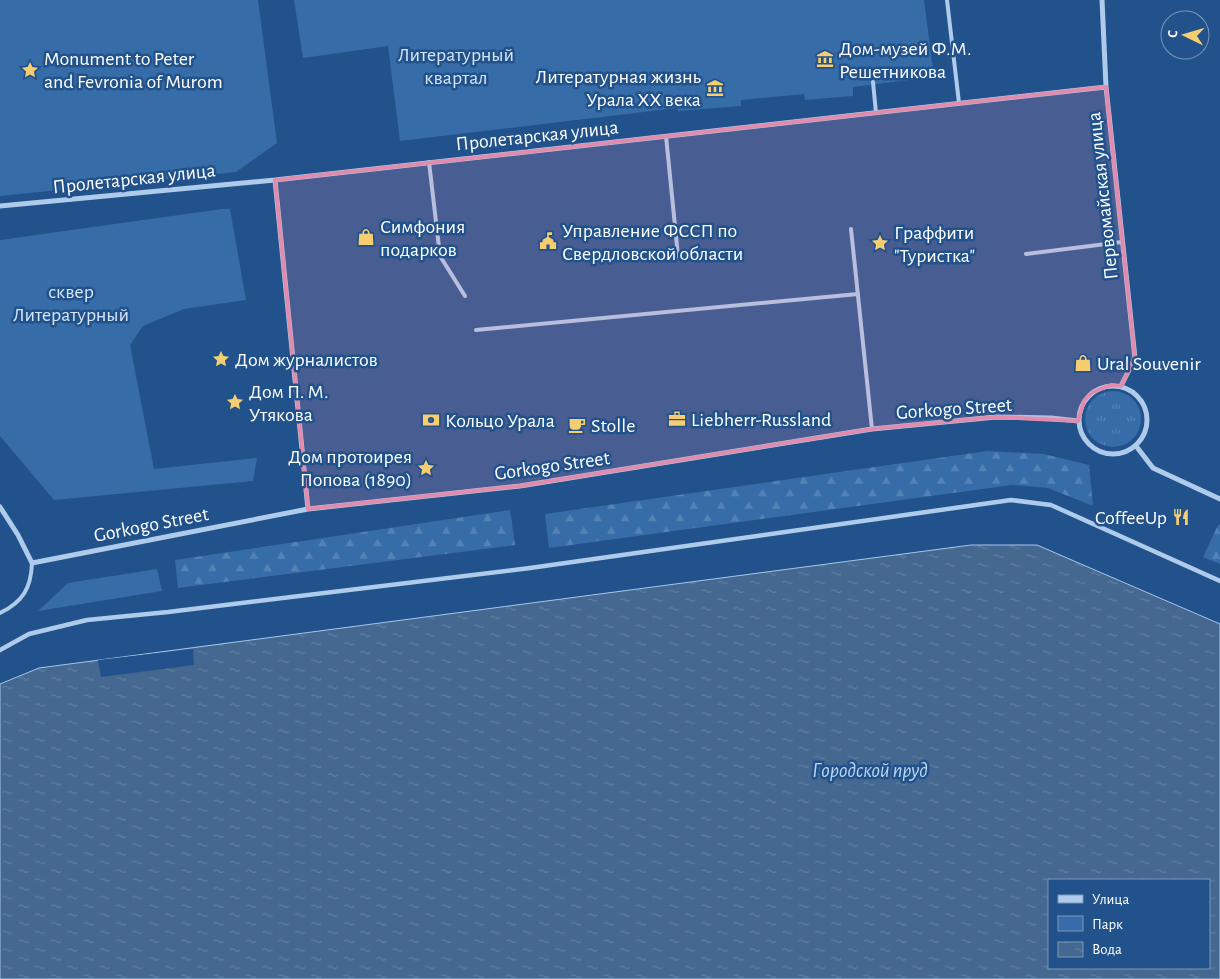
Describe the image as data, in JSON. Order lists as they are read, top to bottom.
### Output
{
  "streets": {
    "street": ["Пролетарская улица", "Первомайская улица", "Gorkogo Street"]
  },
  "crossings": [
    ["Пролетарская улица", "Первомайская улица"],
    ["Первомайская улица", "Gorkogo Street"]
  ],
  "water": ["Городской пруд"],
  "parks": ["Литературный квартал", "сквер Литературный"],
  "places": {
    "museum": ["Дом-музей Ф.М. Решетникова", "Литературная жизнь Урала XX века"],
    "place": [
      "Monument to Peter and Fevronia of Murom",
      "Граффити \"Туристка\"",
      "Дом журналистов",
      "Дом П. М. Утякова",
      "Дом протоирея Попова (1890)"
    ],
    "shop": ["Симфония подарков", "Ural Souvenir"],
    "public building": ["Управление ФССП по Свердловской области"],
    "office": ["Liebherr-Russland"],
    "bank": ["Кольцо Урала"],
    "cafe": ["Stolle"],
    "restaurant": ["CoffeeUp"]
  },
  "legend": ["Улица", "Парк", "Вода"],
  "north": "left"
}
